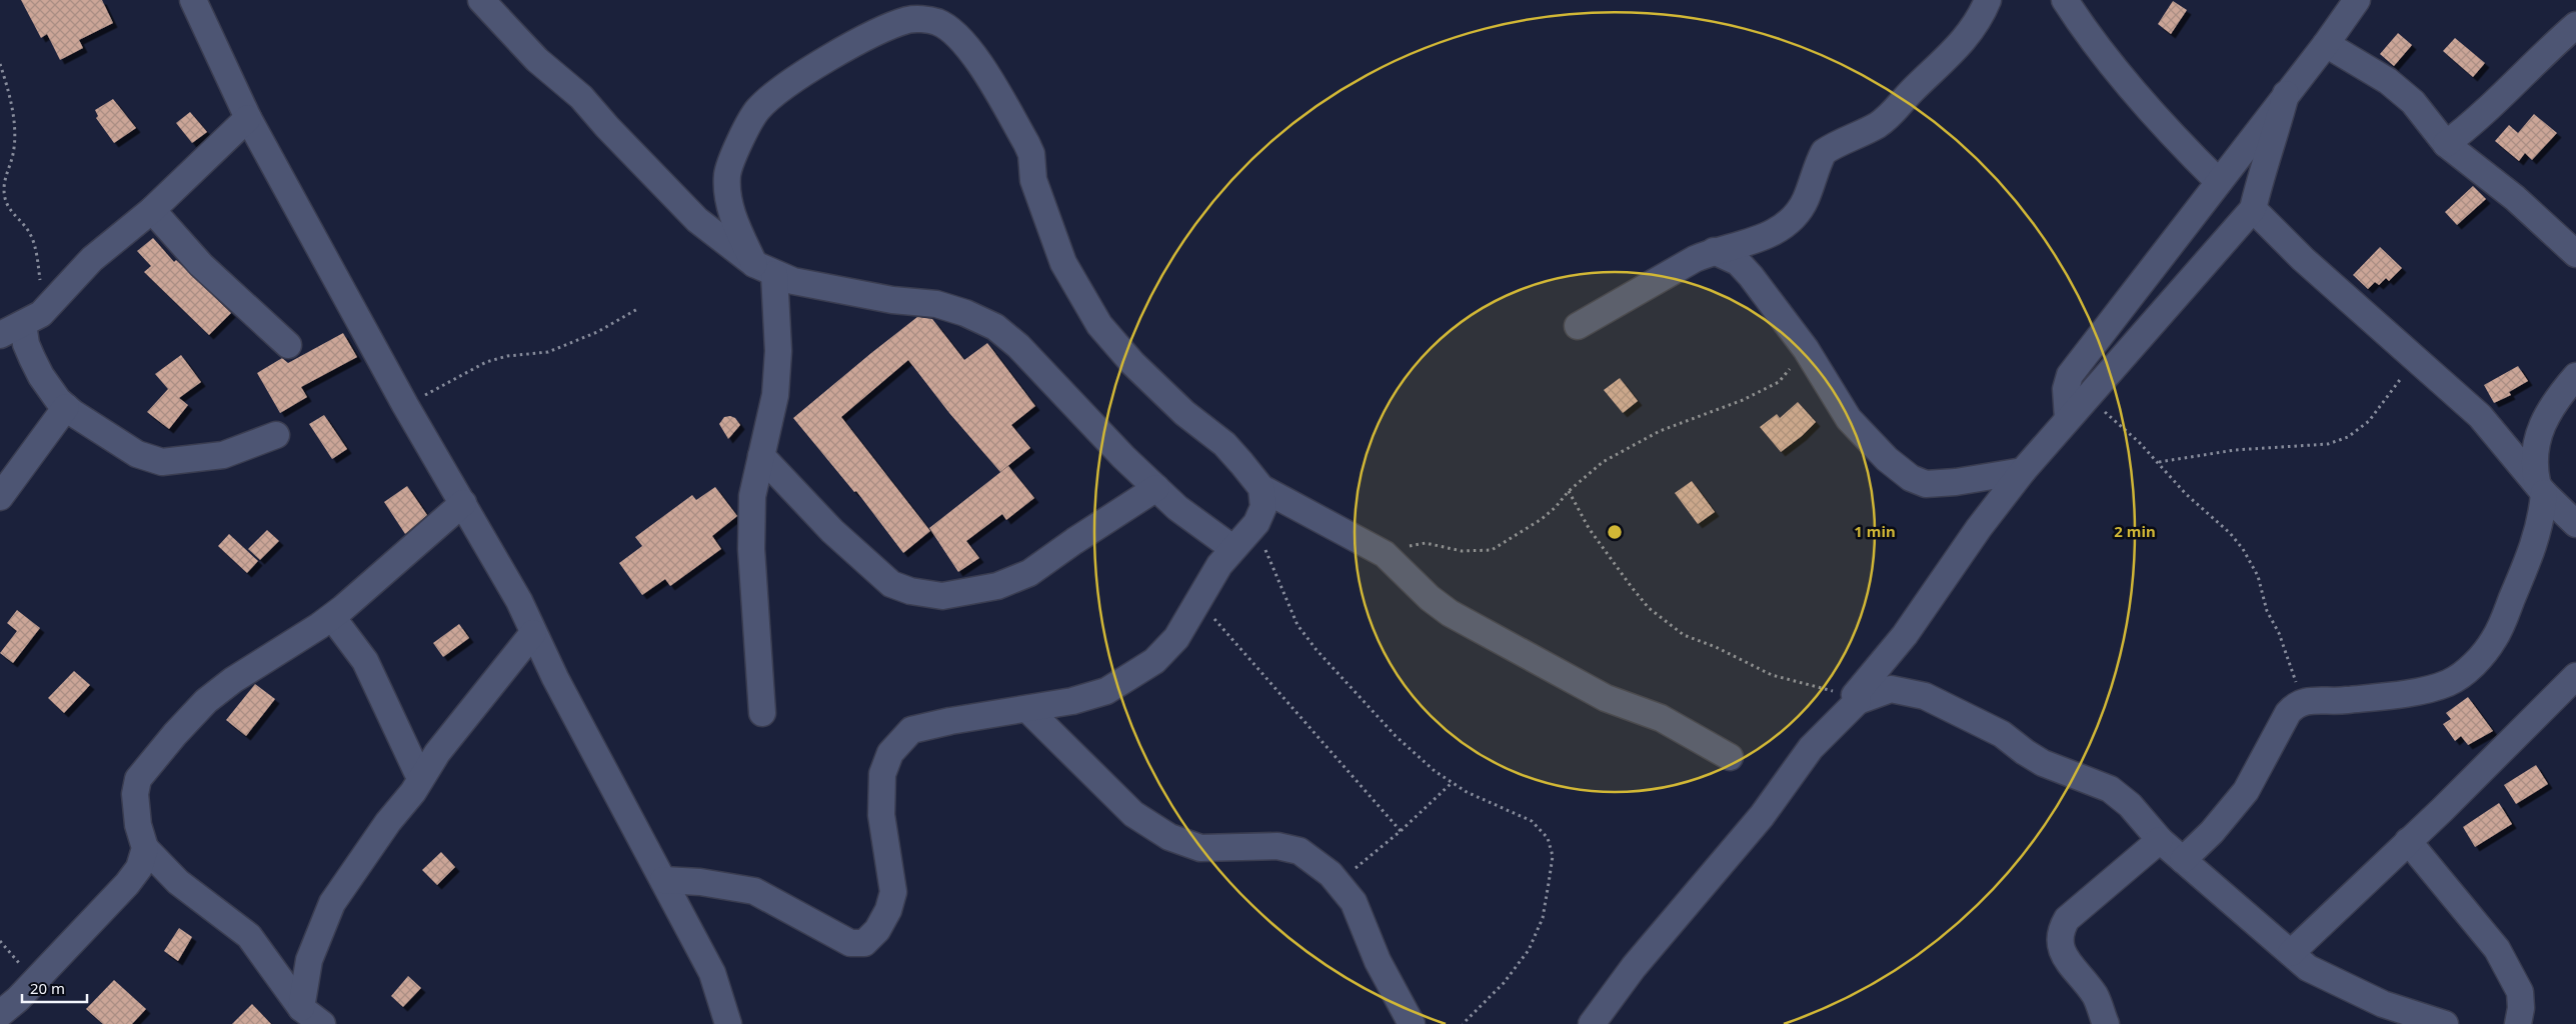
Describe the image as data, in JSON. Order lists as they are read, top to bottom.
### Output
{
  "scale_bar": "20 m",
  "rings": ["1 min", "2 min"]
}
